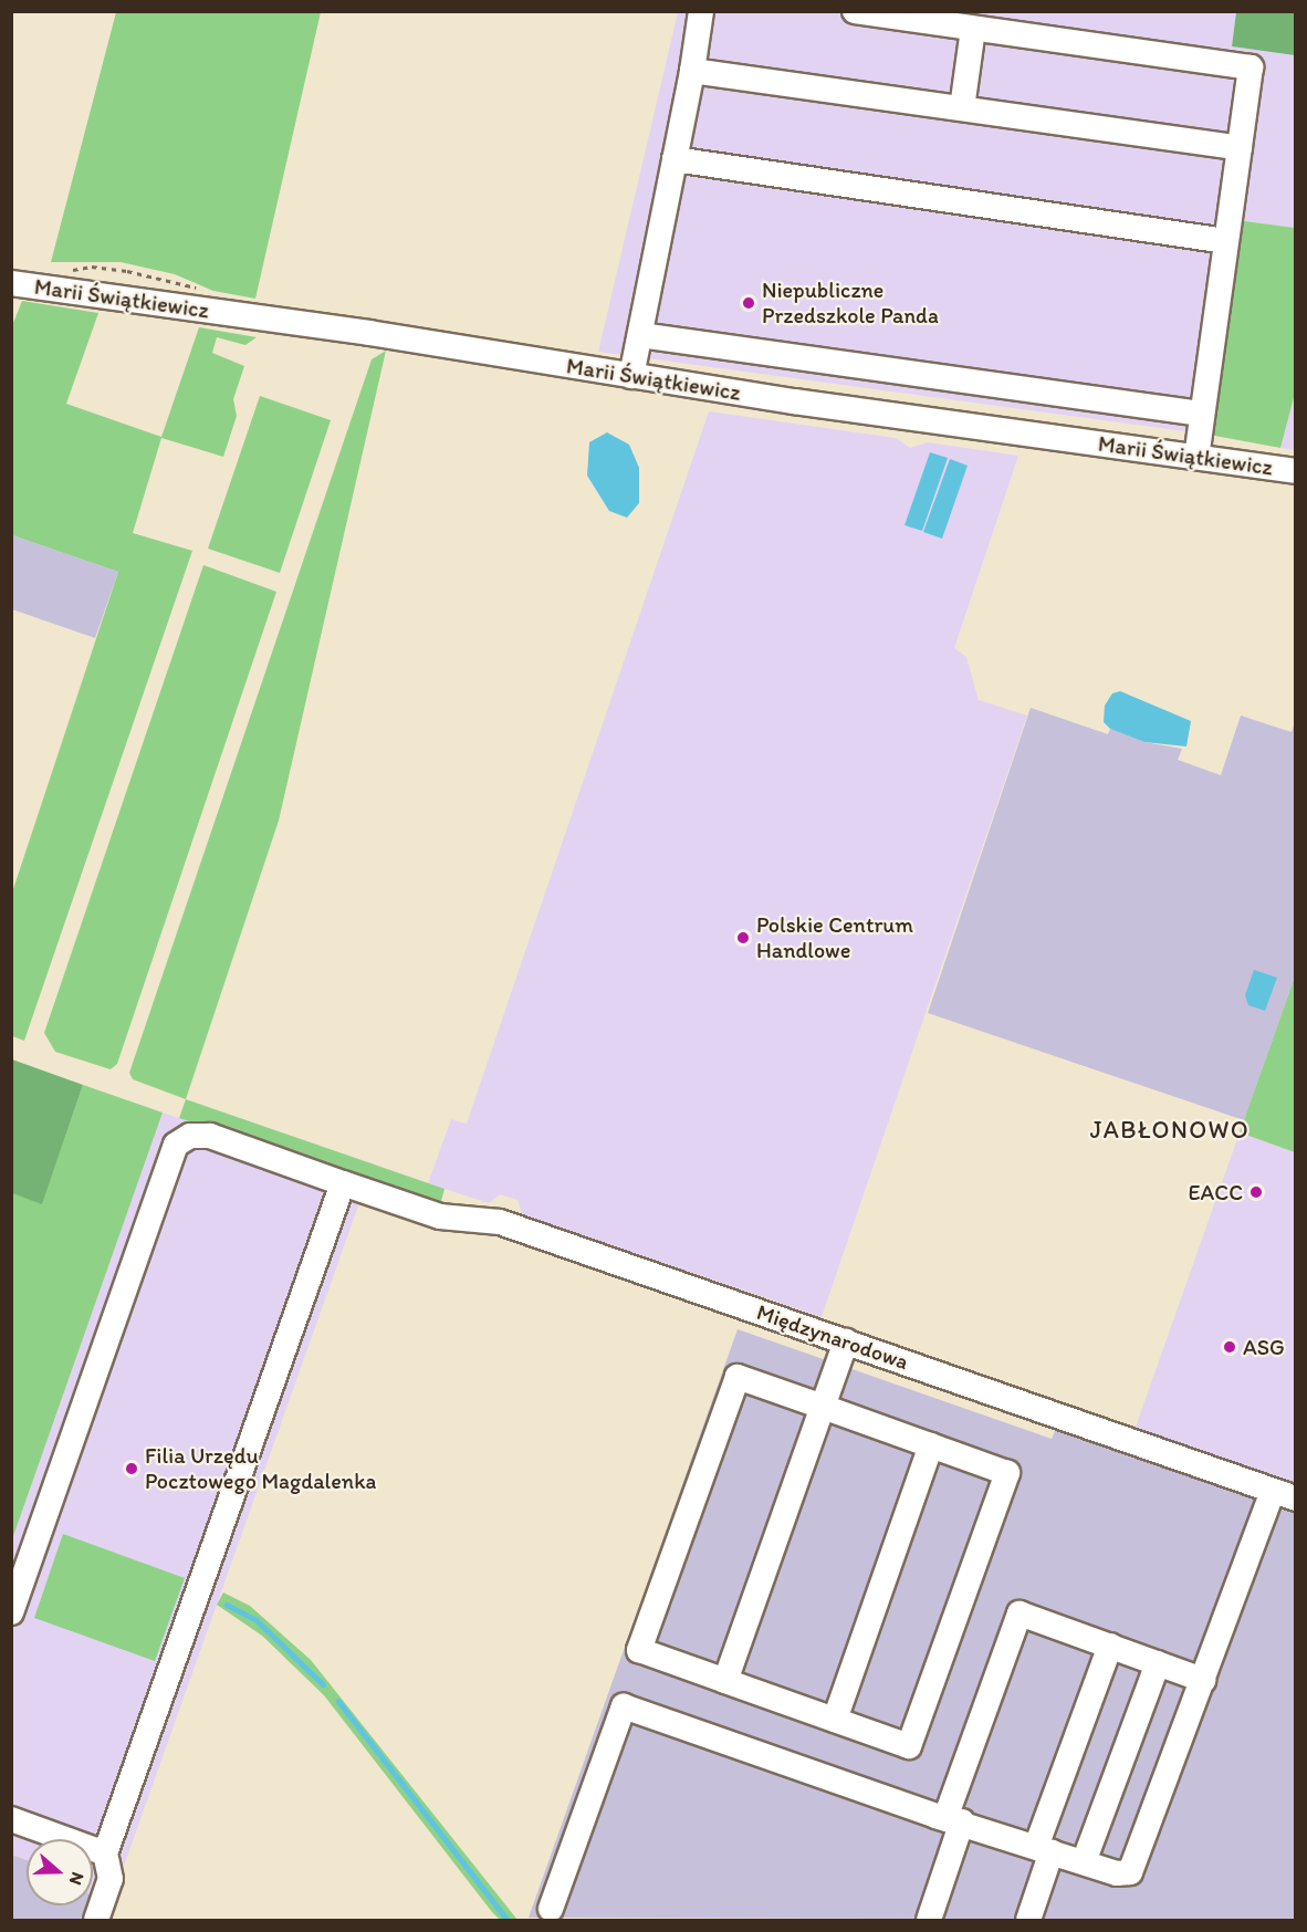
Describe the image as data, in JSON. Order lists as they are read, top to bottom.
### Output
{
  "streets": {
    "street": ["Marii Świątkiewicz", "Międzynarodowa"]
  },
  "districts": ["JABŁONOWO"],
  "places": [
    "Niepubliczne Przedszkole Panda",
    "Polskie Centrum Handlowe",
    "EACC",
    "ASG",
    "Filia Urzędu Pocztowego Magdalenka"
  ],
  "north": "right"
}
